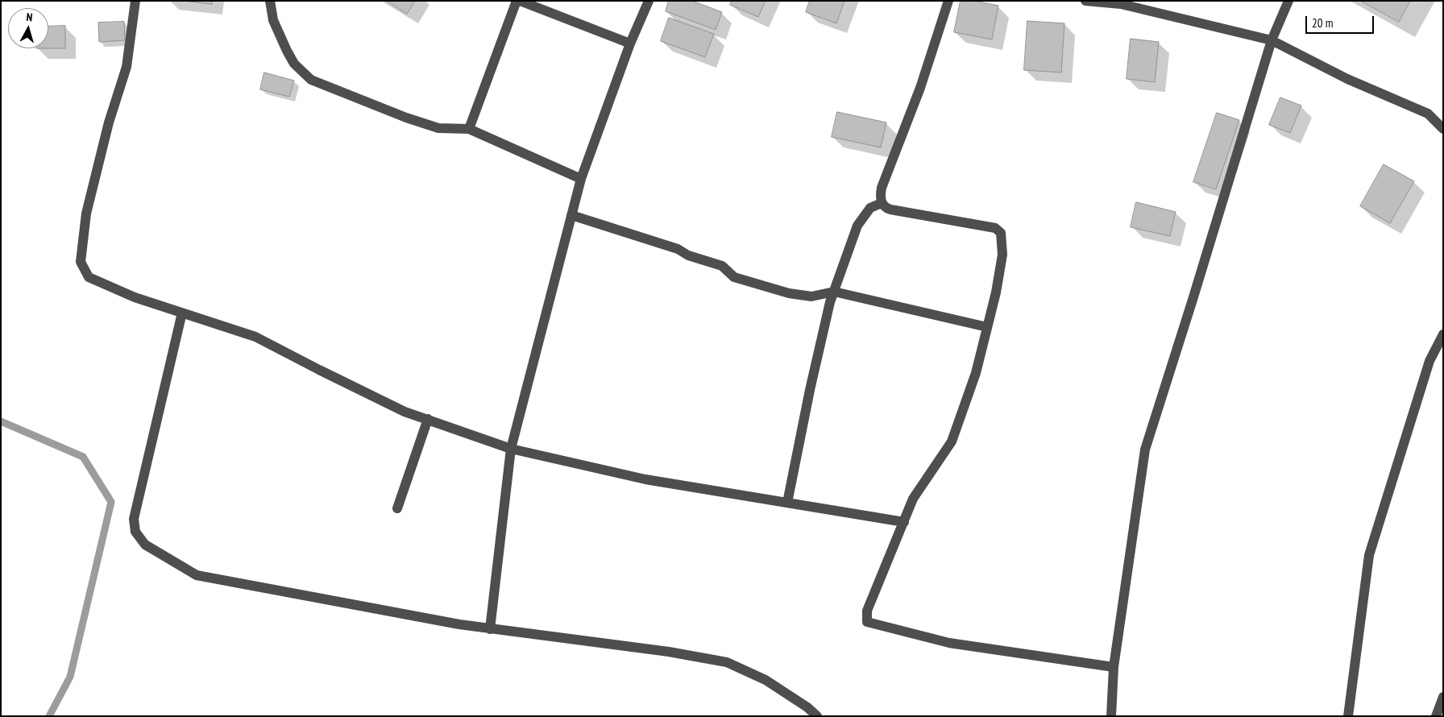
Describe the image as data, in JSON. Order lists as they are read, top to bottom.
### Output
{
  "scale_bar": "20 m",
  "north": "top"
}
